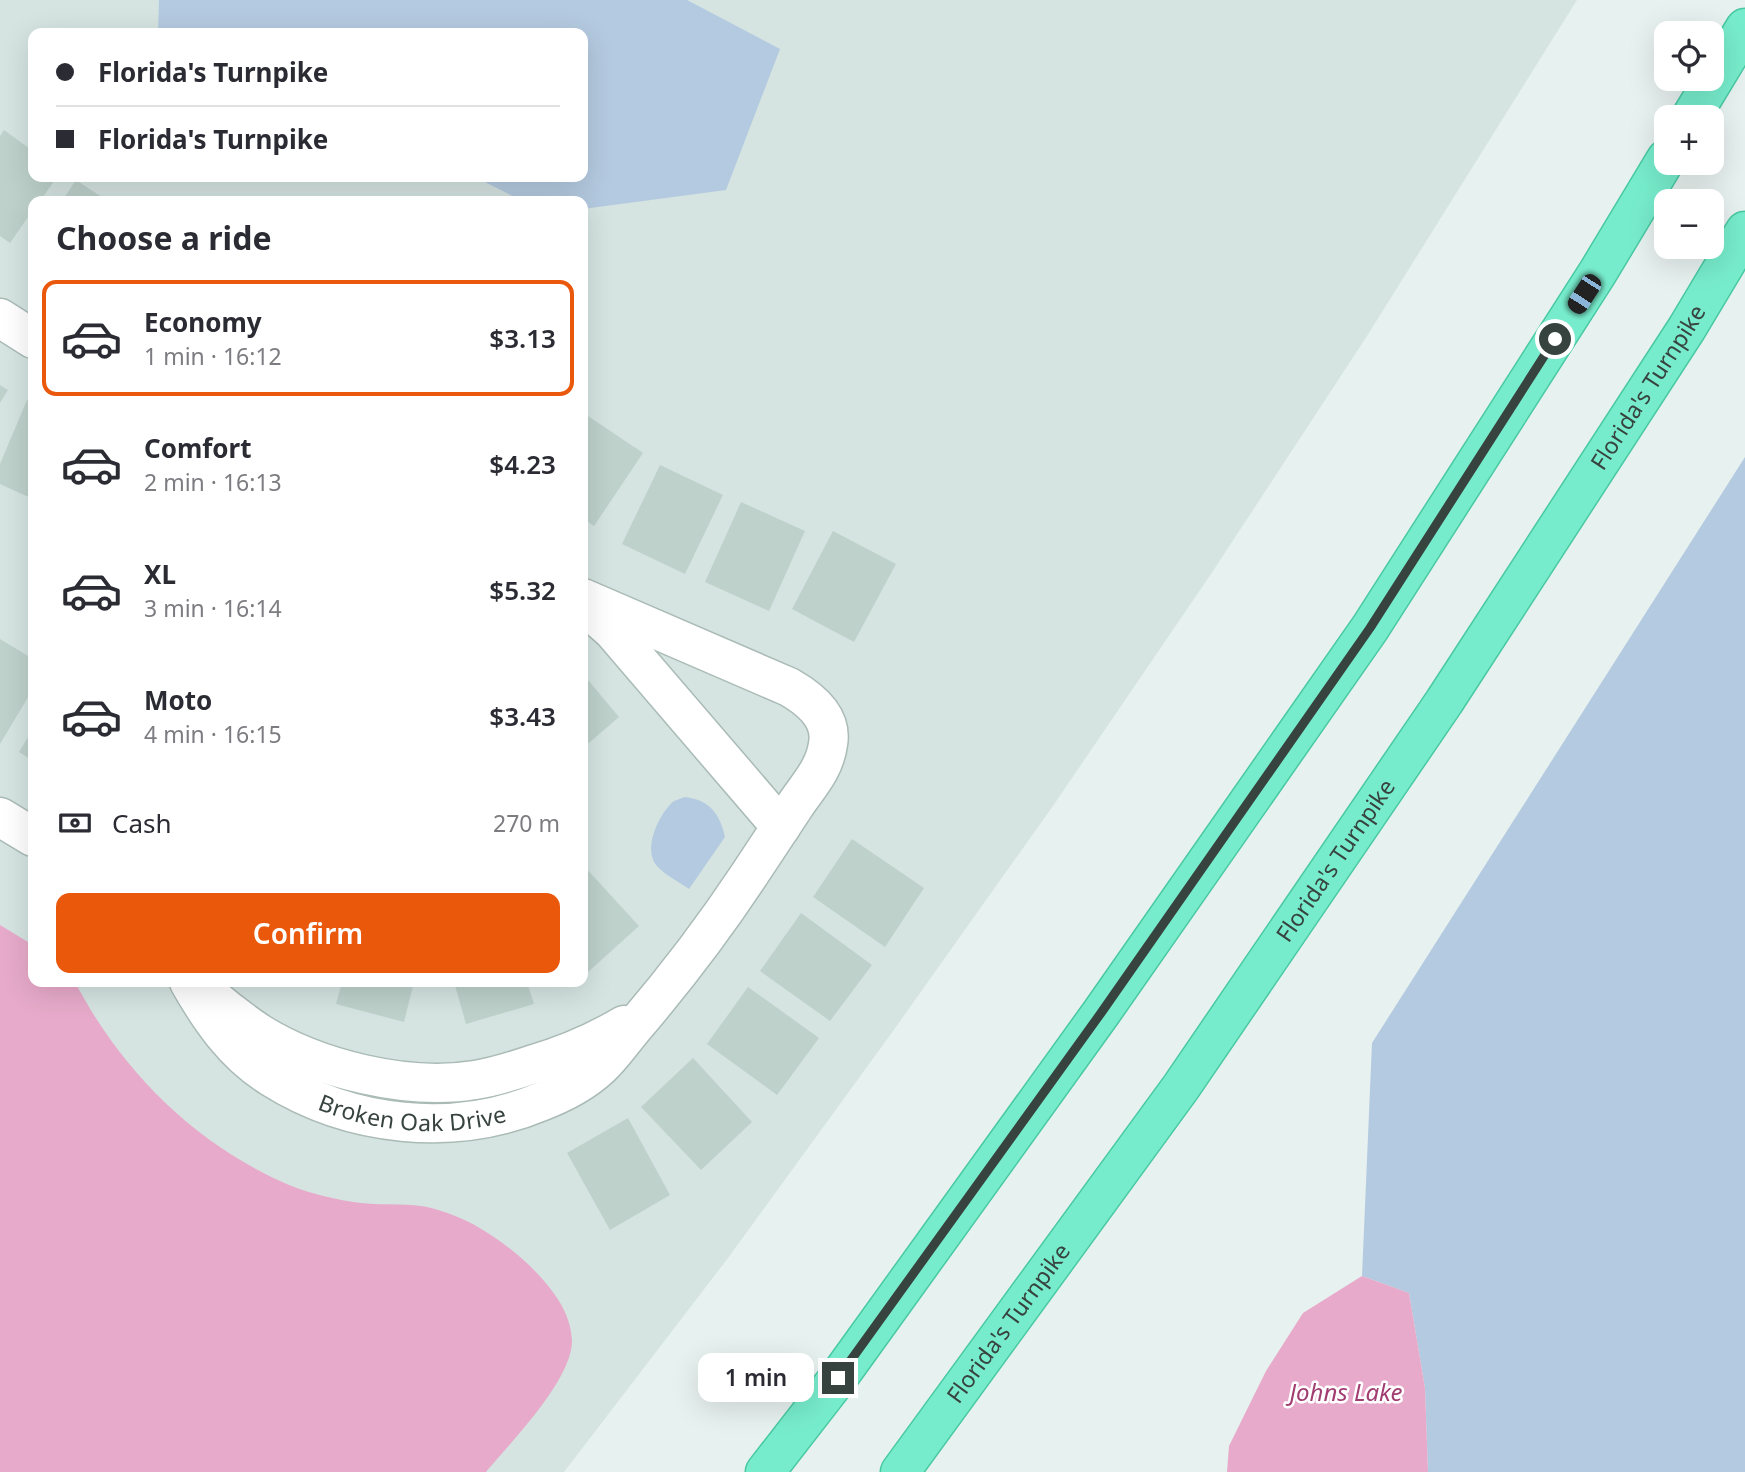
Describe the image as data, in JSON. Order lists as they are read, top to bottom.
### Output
{
  "streets": {
    "highway": ["Florida's Turnpike"],
    "street": ["Broken Oak Drive"]
  },
  "water": ["Johns Lake"],
  "page": {
    "map_buttons": ["+", "−"],
    "banner": ["Florida's Turnpike", "Florida's Turnpike"],
    "heading": "Choose a ride",
    "list": [
      {
        "name": "Economy",
        "note": "1 min · 16:12",
        "value": "$3.13"
      },
      {
        "name": "Comfort",
        "note": "2 min · 16:13",
        "value": "$4.23"
      },
      {
        "name": "XL",
        "note": "3 min · 16:14",
        "value": "$5.32"
      },
      {
        "name": "Moto",
        "note": "4 min · 16:15",
        "value": "$3.43"
      }
    ],
    "pay": ["Cash", "270 m"],
    "buttons": "Confirm",
    "bubble": "1 min"
  }
}
